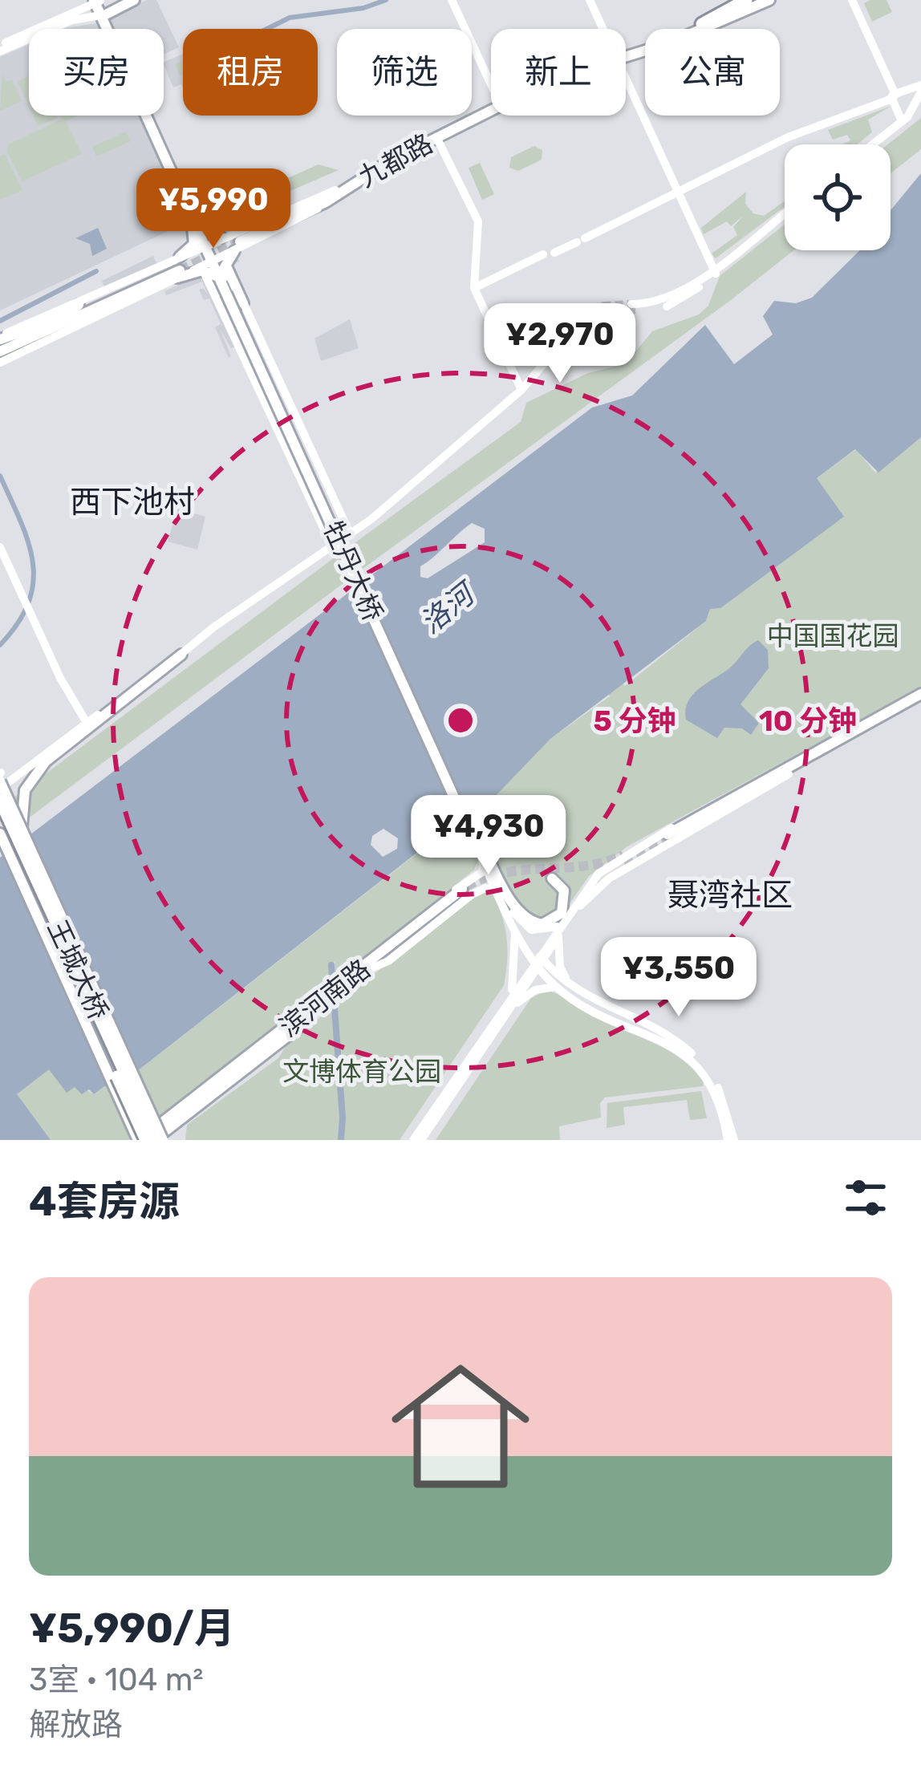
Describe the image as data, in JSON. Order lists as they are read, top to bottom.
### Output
{
  "streets": {
    "highway": ["王城大桥"],
    "main road": ["九都路", "牡丹大桥", "滨河南路"]
  },
  "crossings": [
    ["王城大桥", "滨河南路"]
  ],
  "districts": ["西下池村", "聂湾社区"],
  "water": ["洛河"],
  "parks": ["中国国花园", "文博体育公园"],
  "page": {
    "chip": [
      "买房",
      "租房",
      "筛选",
      "新上",
      "公寓"
    ],
    "price": [
      "¥5,990",
      "¥2,970",
      "¥4,930",
      "¥3,550"
    ],
    "heading": "4套房源",
    "list": [
      {
        "name": "¥5,990/月",
        "note": "3室 · 104 m² · 解放路"
      }
    ]
  },
  "rings": ["5 分钟", "10 分钟"]
}
